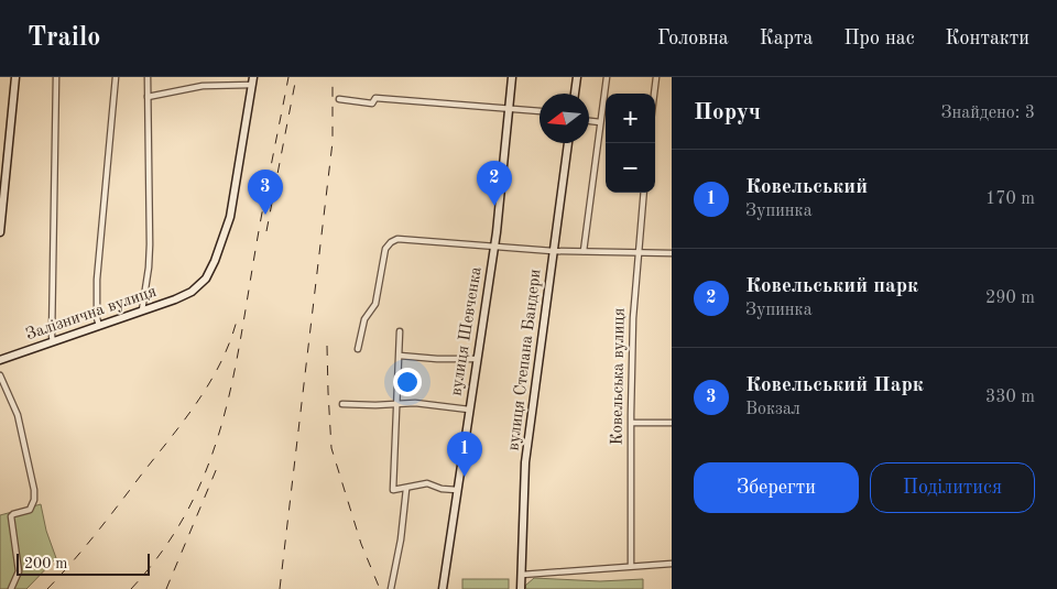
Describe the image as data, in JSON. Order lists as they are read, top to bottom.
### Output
{
  "streets": {
    "street": [
      "Залізнична вулиця",
      "вулиця Шевченка",
      "вулиця Степана Бандери",
      "Ковельська вулиця"
    ]
  },
  "scale_bar": "200 m",
  "north": "left",
  "page": {
    "header": "Trailo",
    "nav": [
      "Головна",
      "Карта",
      "Про нас",
      "Контакти"
    ],
    "heading": ["Поруч", "Знайдено: 3"],
    "map_buttons": ["+", "−"],
    "list": [
      {
        "mark": "1",
        "name": "Ковельський",
        "note": "Зупинка",
        "value": "170 m"
      },
      {
        "mark": "2",
        "name": "Ковельський парк",
        "note": "Зупинка",
        "value": "290 m"
      },
      {
        "mark": "3",
        "name": "Ковельський Парк",
        "note": "Вокзал",
        "value": "330 m"
      }
    ],
    "pins": ["2", "3", "1"],
    "buttons": ["Зберегти", "Поділитися"],
    "scale": "200 m"
  }
}
